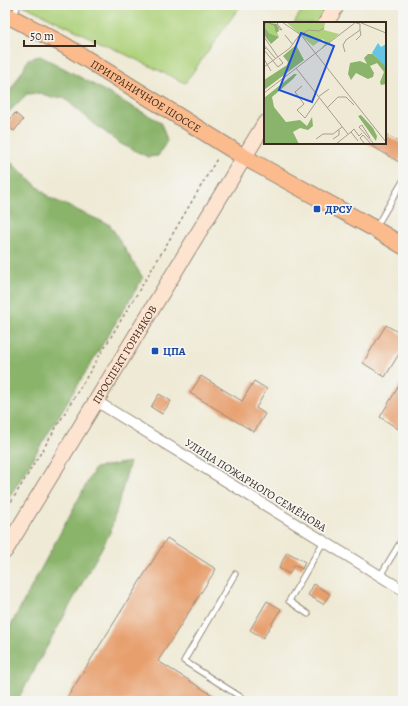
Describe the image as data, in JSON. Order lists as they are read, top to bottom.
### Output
{
  "streets": {
    "main road": ["ПРИГРАНИЧНОЕ ШОССЕ", "ПРОСПЕКТ ГОРНЯКОВ"],
    "street": ["УЛИЦА ПОЖАРНОГО СЕМЁНОВА"]
  },
  "crossings": [
    ["ПРИГРАНИЧНОЕ ШОССЕ", "ПРОСПЕКТ ГОРНЯКОВ"],
    ["ПРОСПЕКТ ГОРНЯКОВ", "УЛИЦА ПОЖАРНОГО СЕМЁНОВА"]
  ],
  "places": {
    "transit": ["ДРСУ", "ЦПА"]
  },
  "scale_bar": "50 m"
}
